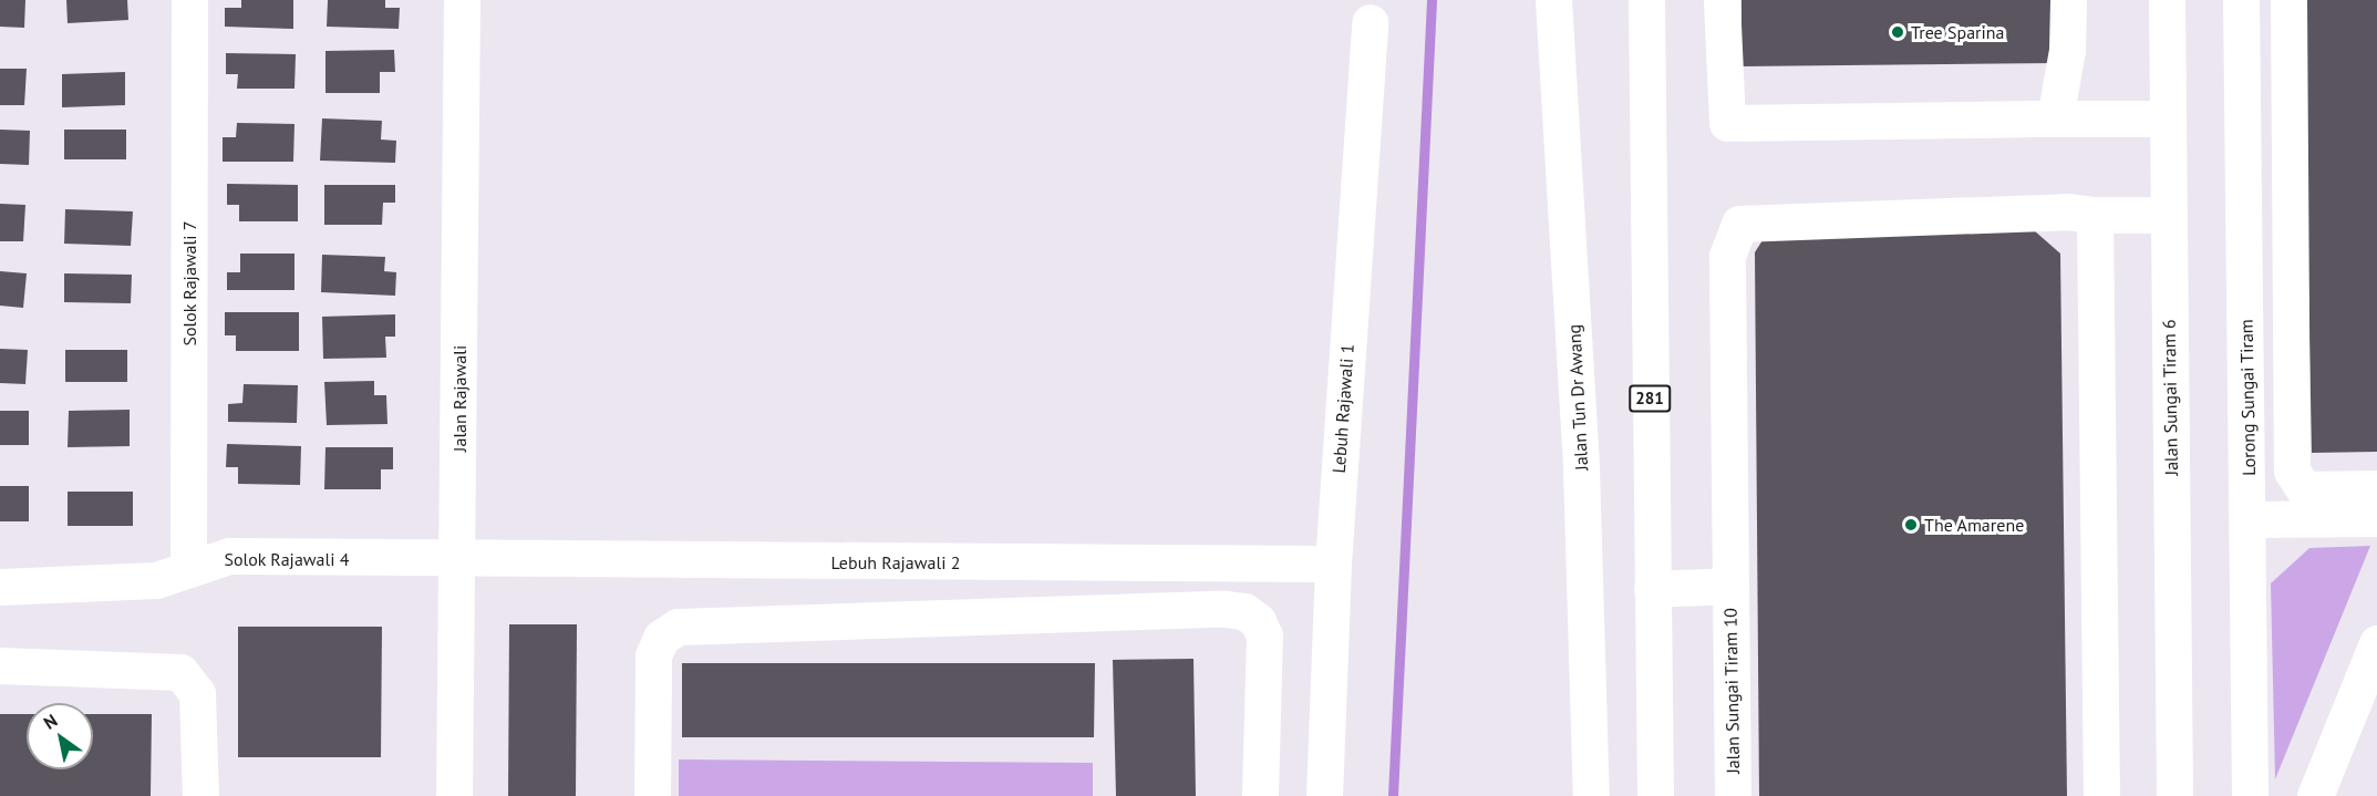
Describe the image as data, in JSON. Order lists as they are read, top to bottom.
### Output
{
  "streets": {
    "street": [
      "Solok Rajawali 7",
      "Jalan Tun Dr Awang",
      "Jalan Sungai Tiram 6",
      "Lorong Sungai Tiram",
      "Jalan Rajawali",
      "281",
      "Lebuh Rajawali 1",
      "Solok Rajawali 4",
      "Lebuh Rajawali 2",
      "Jalan Sungai Tiram 10"
    ]
  },
  "crossings": [
    ["Solok Rajawali 7", "Solok Rajawali 4"],
    ["Jalan Rajawali", "Solok Rajawali 4"],
    ["Jalan Rajawali", "Lebuh Rajawali 2"],
    ["Lebuh Rajawali 1", "Lebuh Rajawali 2"],
    ["Solok Rajawali 4", "Lebuh Rajawali 2"]
  ],
  "places": ["Tree Sparina", "The Amarene"],
  "north": "top left"
}
